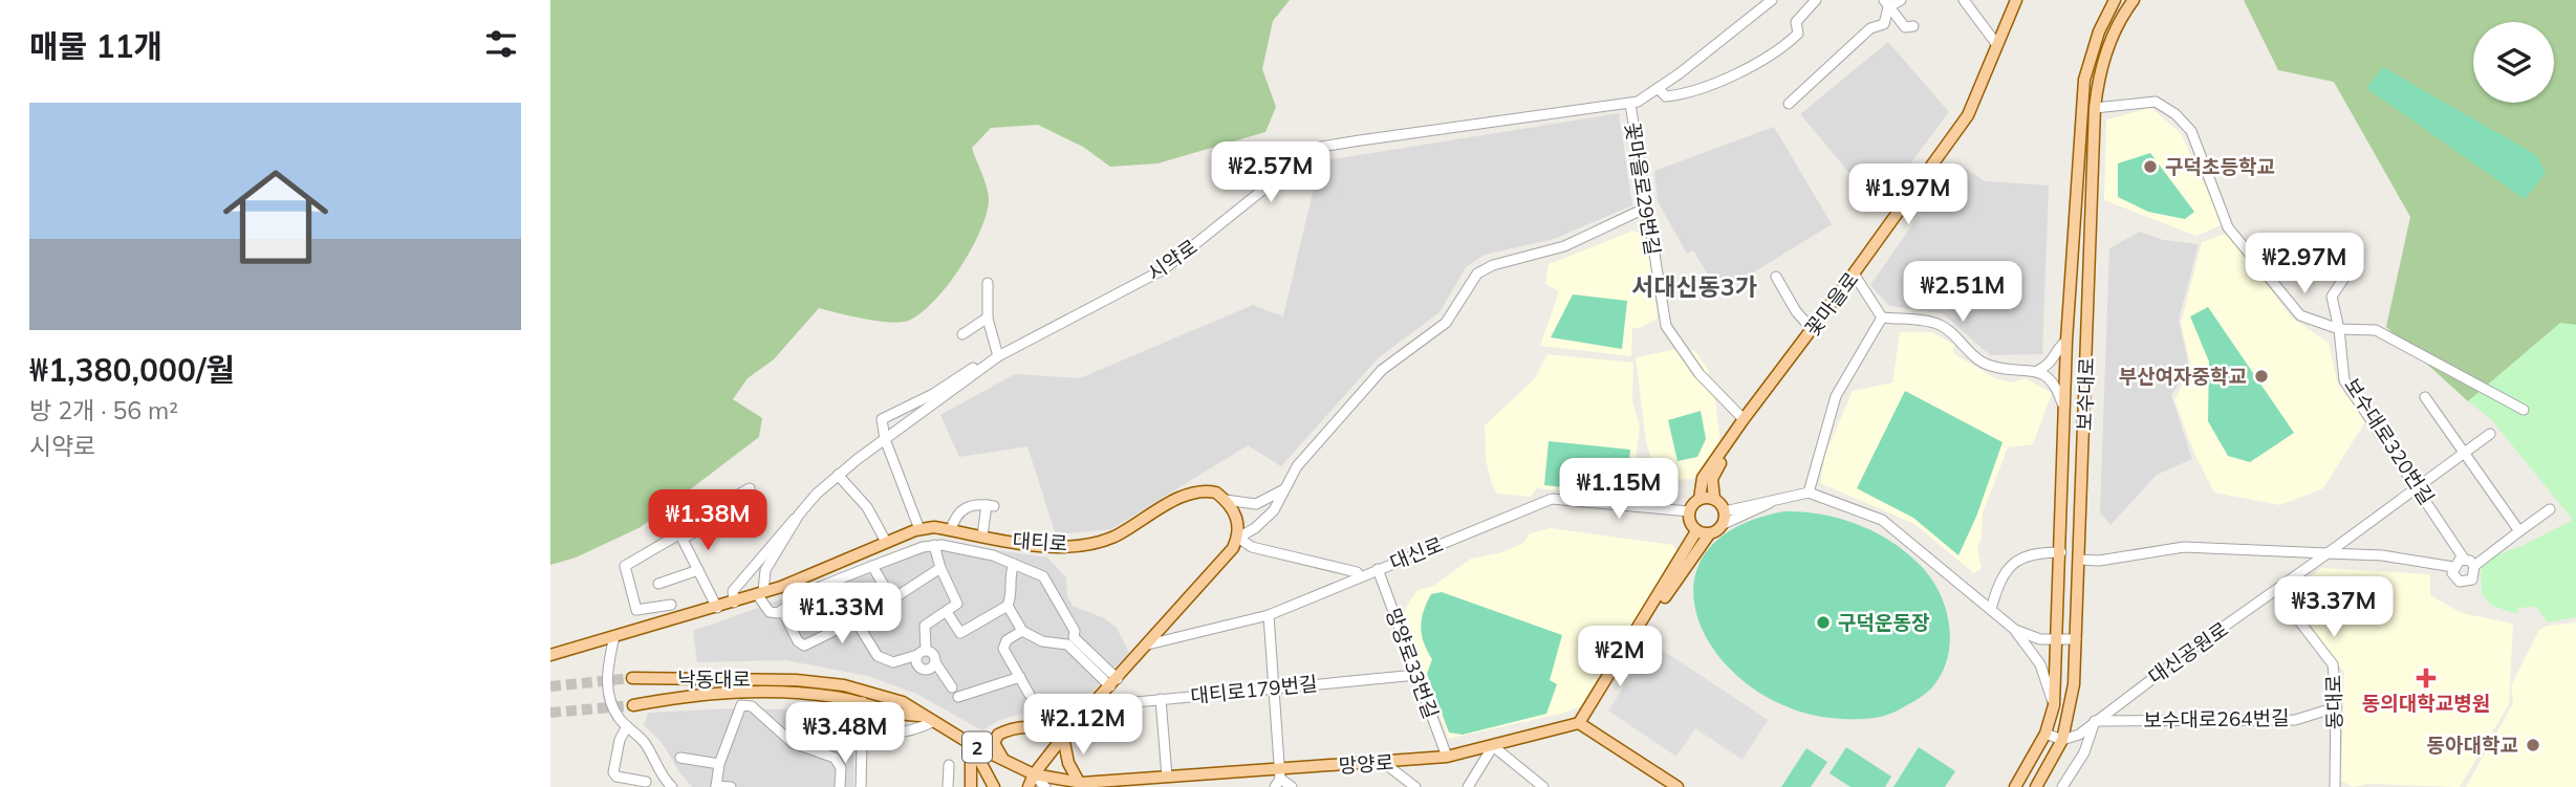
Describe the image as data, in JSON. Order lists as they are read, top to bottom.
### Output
{
  "streets": {
    "main road": [
      "꽃마을로",
      "보수대로",
      "대티로",
      "낙동대로",
      "2",
      "망양로"
    ],
    "street": [
      "꽃마을로29번길",
      "시약로",
      "보수대로320번길",
      "대신로",
      "대신공원로",
      "망양로33번길",
      "대티로179번길",
      "동대로",
      "보수대로264번길"
    ]
  },
  "crossings": [
    ["꽃마을로29번길", "시약로"],
    ["꽃마을로29번길", "꽃마을로"],
    ["시약로", "대티로"],
    ["꽃마을로", "대신로"],
    ["보수대로", "대신공원로"],
    ["보수대로320번길", "대신공원로"],
    ["대신로", "망양로33번길"],
    ["대신공원로", "동대로"],
    ["대신공원로", "보수대로264번길"],
    ["망양로33번길", "대티로179번길"],
    ["망양로33번길", "망양로"],
    ["낙동대로", "망양로"],
    ["동대로", "보수대로264번길"]
  ],
  "districts": ["서대신동3가"],
  "places": {
    "other": [
      "구덕초등학교",
      "부산여자중학교",
      "구덕운동장",
      "동아대학교"
    ],
    "health": ["동의대학교병원"]
  },
  "page": {
    "heading": "매물 11개",
    "list": [
      {
        "name": "₩1,380,000/월",
        "note": "방 2개 · 56 m² · 시약로"
      }
    ],
    "price": [
      "₩2.57M",
      "₩1.97M",
      "₩2.97M",
      "₩2.51M",
      "₩1.15M",
      "₩1.38M",
      "₩3.37M",
      "₩1.33M",
      "₩2M",
      "₩2.12M",
      "₩3.48M"
    ]
  }
}
